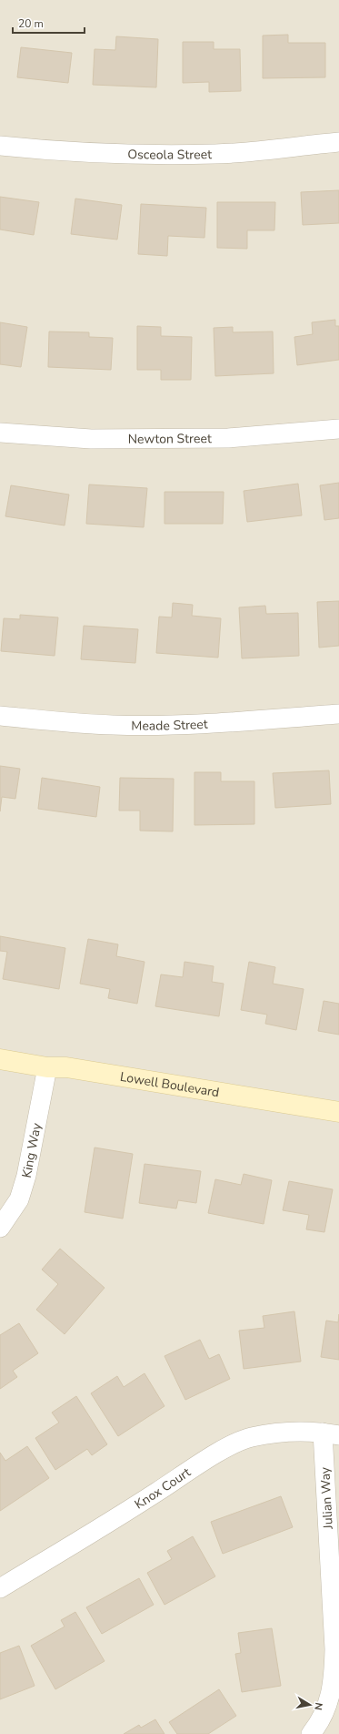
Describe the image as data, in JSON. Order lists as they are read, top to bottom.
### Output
{
  "streets": {
    "street": [
      "Osceola Street",
      "Newton Street",
      "Meade Street",
      "Lowell Boulevard",
      "King Way",
      "Knox Court",
      "Julian Way"
    ]
  },
  "crossings": [
    ["Lowell Boulevard", "King Way"],
    ["Knox Court", "Julian Way"]
  ],
  "scale_bar": "20 m",
  "north": "right"
}
